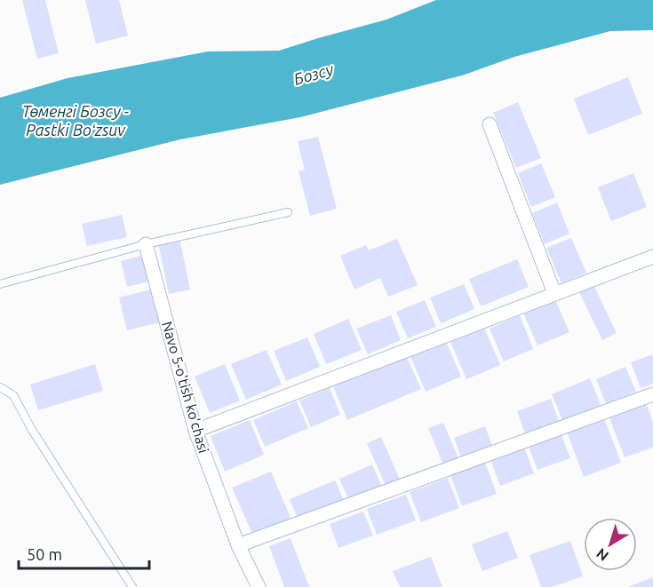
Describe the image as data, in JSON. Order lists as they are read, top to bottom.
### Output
{
  "streets": {
    "street": ["Navo 5-o'tish ko'chasi"]
  },
  "water": ["Бозсу", "Төменгі Бозсу - Pastki Boʻzsuv"],
  "scale_bar": "50 m",
  "north": "bottom left"
}
